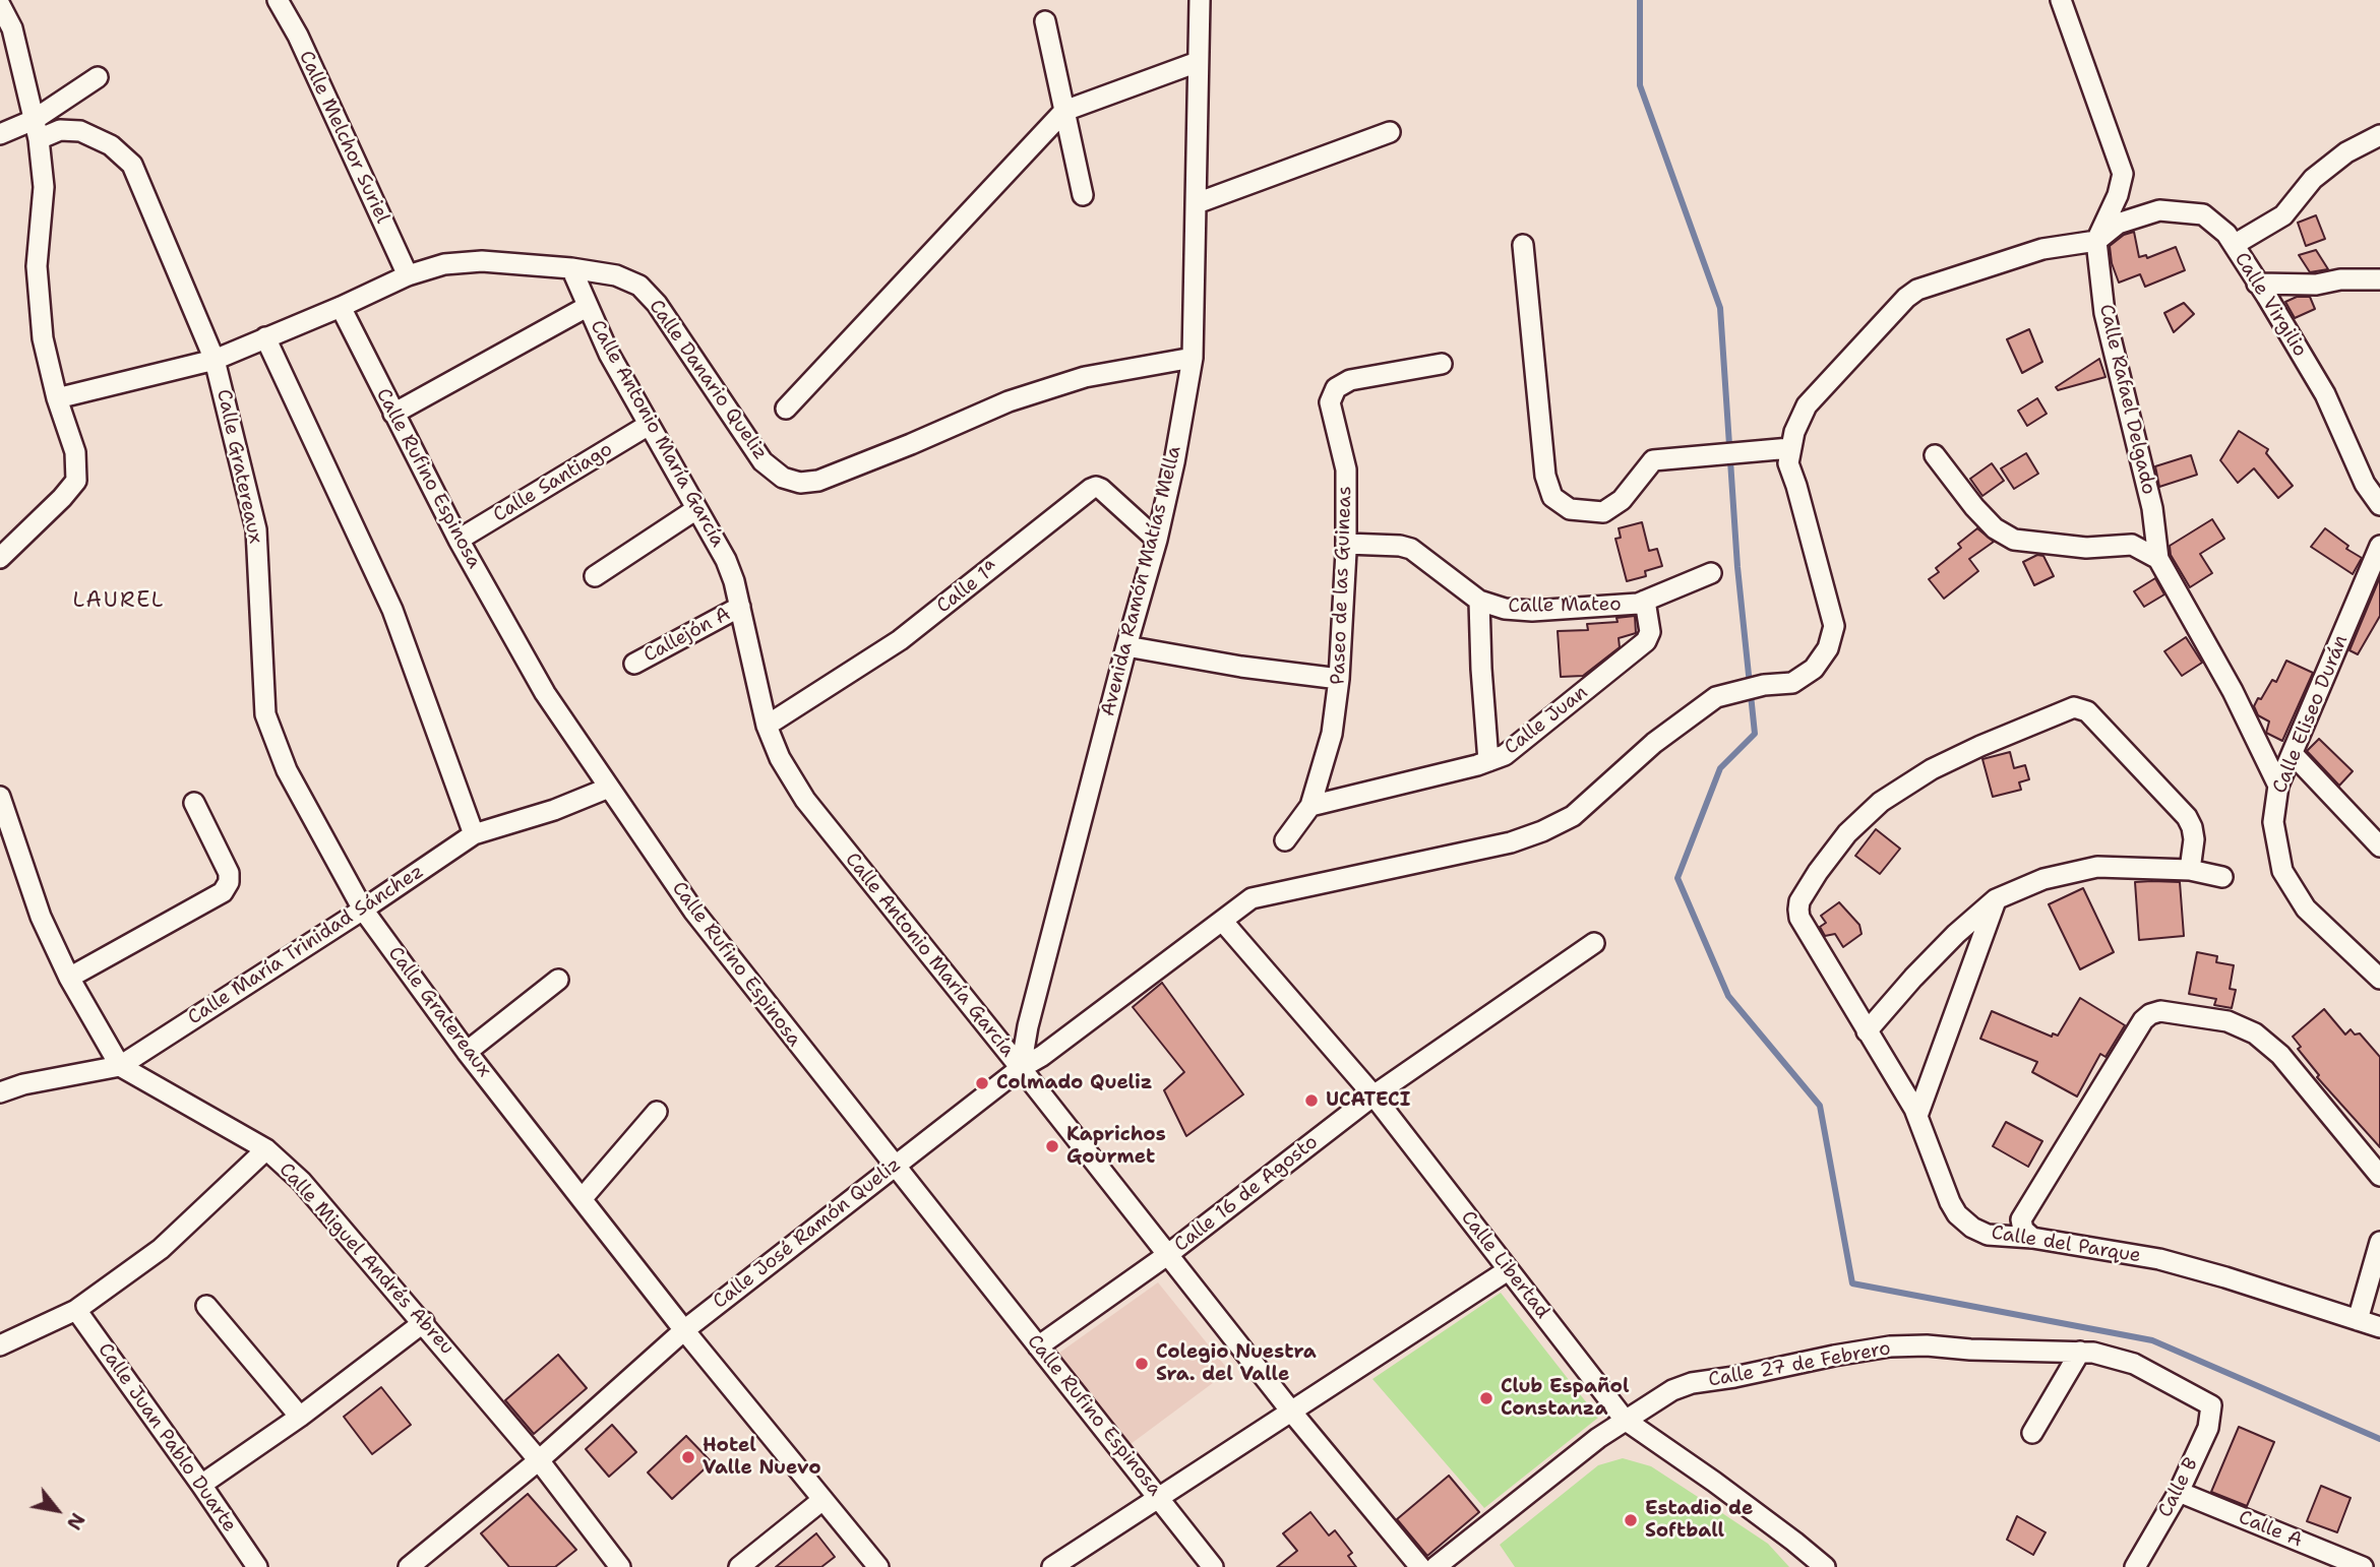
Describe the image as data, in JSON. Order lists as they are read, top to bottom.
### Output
{
  "streets": {
    "street": [
      "Calle Melchor Suriel",
      "Calle Virgilio",
      "Calle Danario Queliz",
      "Calle Rafael Delgado",
      "Calle Antonio María García",
      "Calle Gratereaux",
      "Calle Rufino Espinosa",
      "Calle Santiago",
      "Avenida Ramón Matías Mella",
      "Paseo de las Guineas",
      "Calle 1ª",
      "Calle Mateo",
      "Callejón A",
      "Calle Eliseo Durán",
      "Calle Juan",
      "Calle María Trinidad Sánchez",
      "Calle 16 de Agosto",
      "Calle José Ramón Queliz",
      "Calle del Parque",
      "Calle Miguel Andrés Abreu",
      "Calle Libertad",
      "Calle 27 de Febrero",
      "Calle Juan Pablo Duarte",
      "Calle B",
      "Calle A"
    ]
  },
  "crossings": [
    ["Calle Melchor Suriel", "Calle Danario Queliz"],
    ["Calle Virgilio", "Calle Rafael Delgado"],
    ["Calle Danario Queliz", "Calle Antonio María García"],
    ["Calle Danario Queliz", "Calle Gratereaux"],
    ["Calle Danario Queliz", "Calle Rufino Espinosa"],
    ["Calle Danario Queliz", "Avenida Ramón Matías Mella"],
    ["Calle Rafael Delgado", "Calle Eliseo Durán"],
    ["Calle Antonio María García", "Calle Santiago"],
    ["Calle Antonio María García", "Avenida Ramón Matías Mella"],
    ["Calle Antonio María García", "Calle 1ª"],
    ["Calle Antonio María García", "Callejón A"],
    ["Calle Antonio María García", "Calle 16 de Agosto"],
    ["Calle Antonio María García", "Calle José Ramón Queliz"],
    ["Calle Gratereaux", "Calle María Trinidad Sánchez"],
    ["Calle Gratereaux", "Calle José Ramón Queliz"],
    ["Calle Rufino Espinosa", "Calle Santiago"],
    ["Calle Rufino Espinosa", "Calle María Trinidad Sánchez"],
    ["Calle Rufino Espinosa", "Calle 16 de Agosto"],
    ["Calle Rufino Espinosa", "Calle José Ramón Queliz"],
    ["Avenida Ramón Matías Mella", "Calle 1ª"],
    ["Avenida Ramón Matías Mella", "Calle José Ramón Queliz"],
    ["Paseo de las Guineas", "Calle Mateo"],
    ["Paseo de las Guineas", "Calle Juan"],
    ["Calle Mateo", "Calle Juan"],
    ["Calle María Trinidad Sánchez", "Calle Miguel Andrés Abreu"],
    ["Calle 16 de Agosto", "Calle Libertad"],
    ["Calle José Ramón Queliz", "Calle Miguel Andrés Abreu"],
    ["Calle José Ramón Queliz", "Calle Libertad"],
    ["Calle Libertad", "Calle 27 de Febrero"],
    ["Calle 27 de Febrero", "Calle B"],
    ["Calle B", "Calle A"]
  ],
  "districts": ["LAUREL"],
  "places": [
    "Colmado Queliz",
    "UCATECI",
    "Kaprichos Gourmet",
    "Colegio Nuestra Sra. del Valle",
    "Club Español Constanza",
    "Hotel Valle Nuevo",
    "Estadio de Softball"
  ],
  "north": "bottom right"
}
